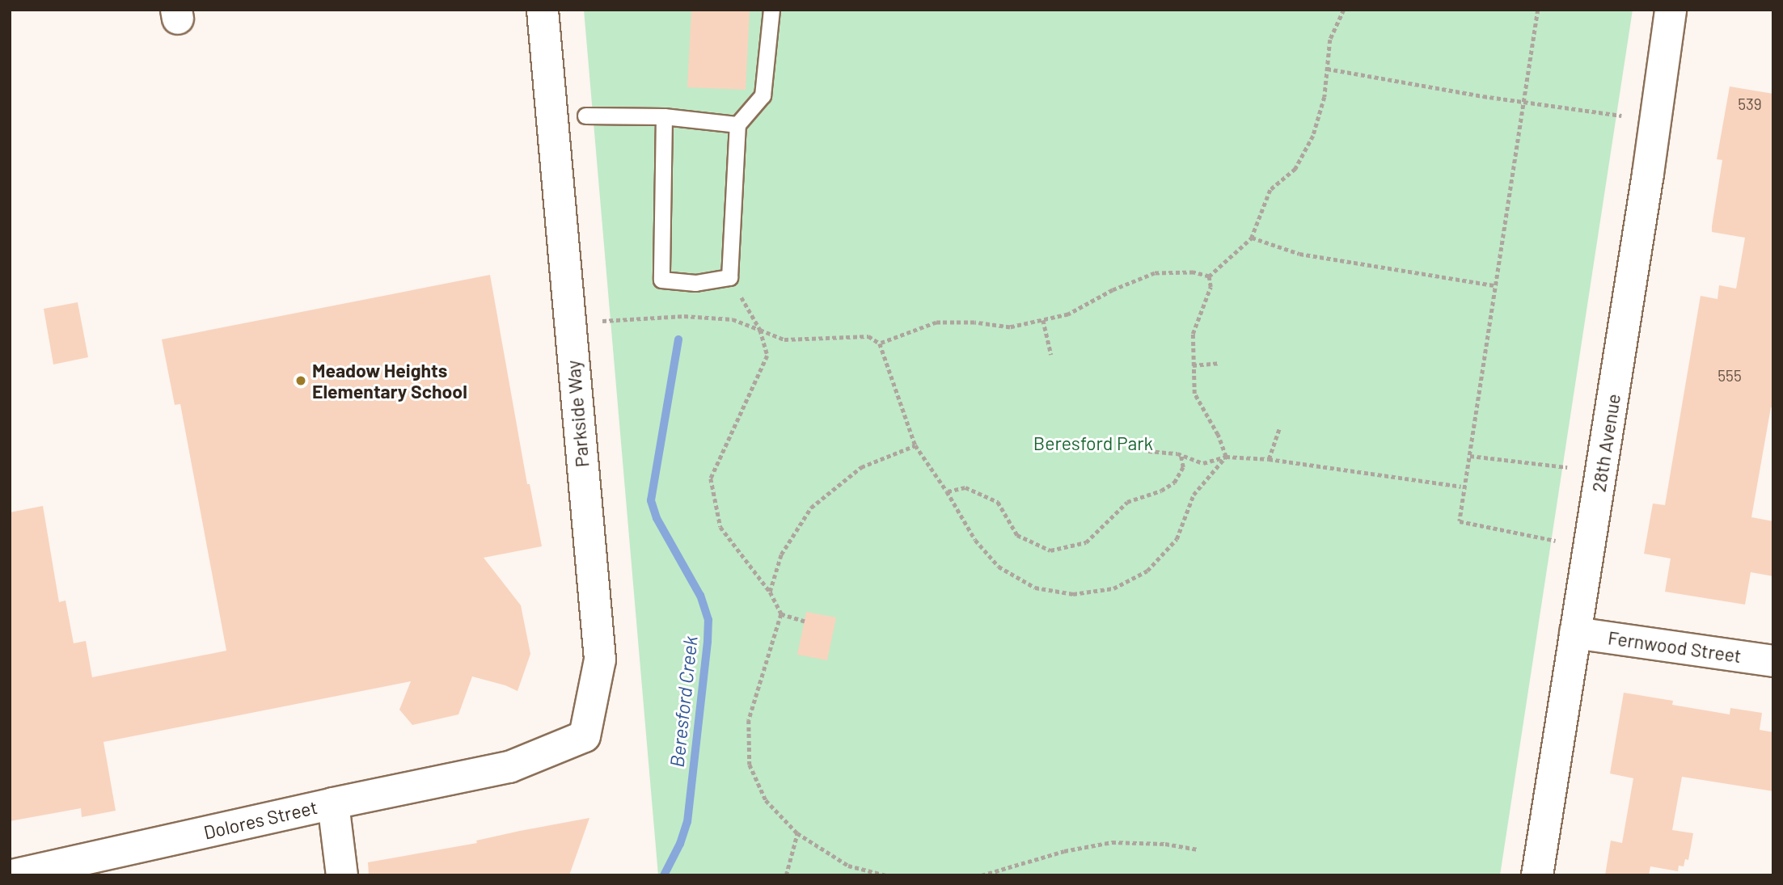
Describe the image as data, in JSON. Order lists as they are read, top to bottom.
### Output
{
  "streets": {
    "street": [
      "Parkside Way",
      "28th Avenue",
      "Fernwood Street",
      "Dolores Street"
    ]
  },
  "crossings": [
    ["Parkside Way", "Dolores Street"],
    ["28th Avenue", "Fernwood Street"]
  ],
  "water": ["Beresford Creek"],
  "parks": ["Beresford Park"],
  "places": ["Meadow Heights Elementary School"],
  "house_numbers": ["539", "555"]
}
